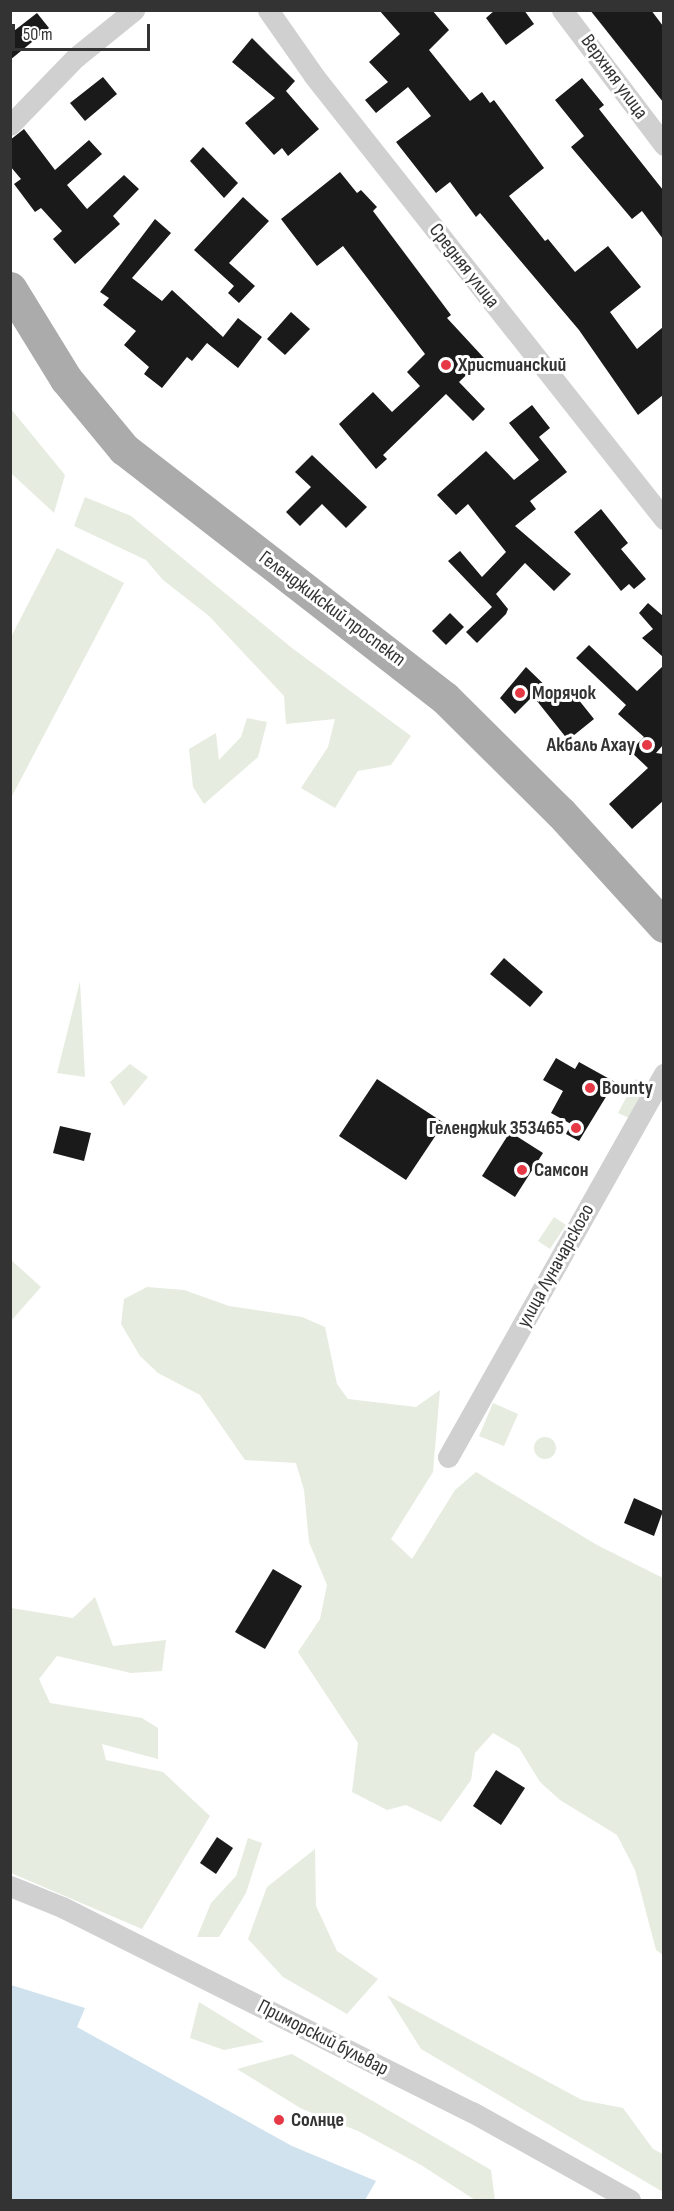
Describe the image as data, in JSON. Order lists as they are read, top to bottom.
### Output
{
  "streets": {
    "main road": ["Геленджикский проспект"],
    "street": [
      "Верхняя улица",
      "Средняя улица",
      "улица Луначарского",
      "Приморский бульвар"
    ]
  },
  "places": [
    "Христианский",
    "Морячок",
    "Акбаль Ахау",
    "Bounty",
    "Геленджик 353465",
    "Самсон",
    "Солнце"
  ],
  "scale_bar": "50 m"
}
